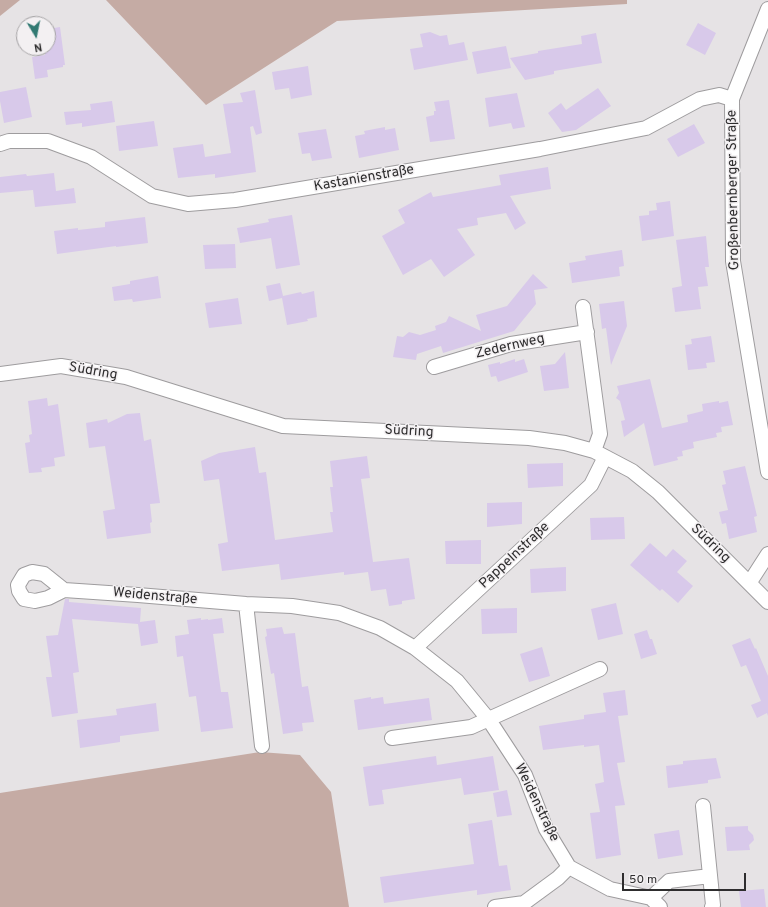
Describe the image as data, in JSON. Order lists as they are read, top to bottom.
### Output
{
  "streets": {
    "street": [
      "Kastanienstraße",
      "Großenbernberger Straße",
      "Zedernweg",
      "Südring",
      "Pappelnstraße",
      "Weidenstraße"
    ]
  },
  "crossings": [
    ["Kastanienstraße", "Großenbernberger Straße"],
    ["Südring", "Pappelnstraße"],
    ["Pappelnstraße", "Weidenstraße"]
  ],
  "scale_bar": "50 m",
  "north": "bottom"
}
